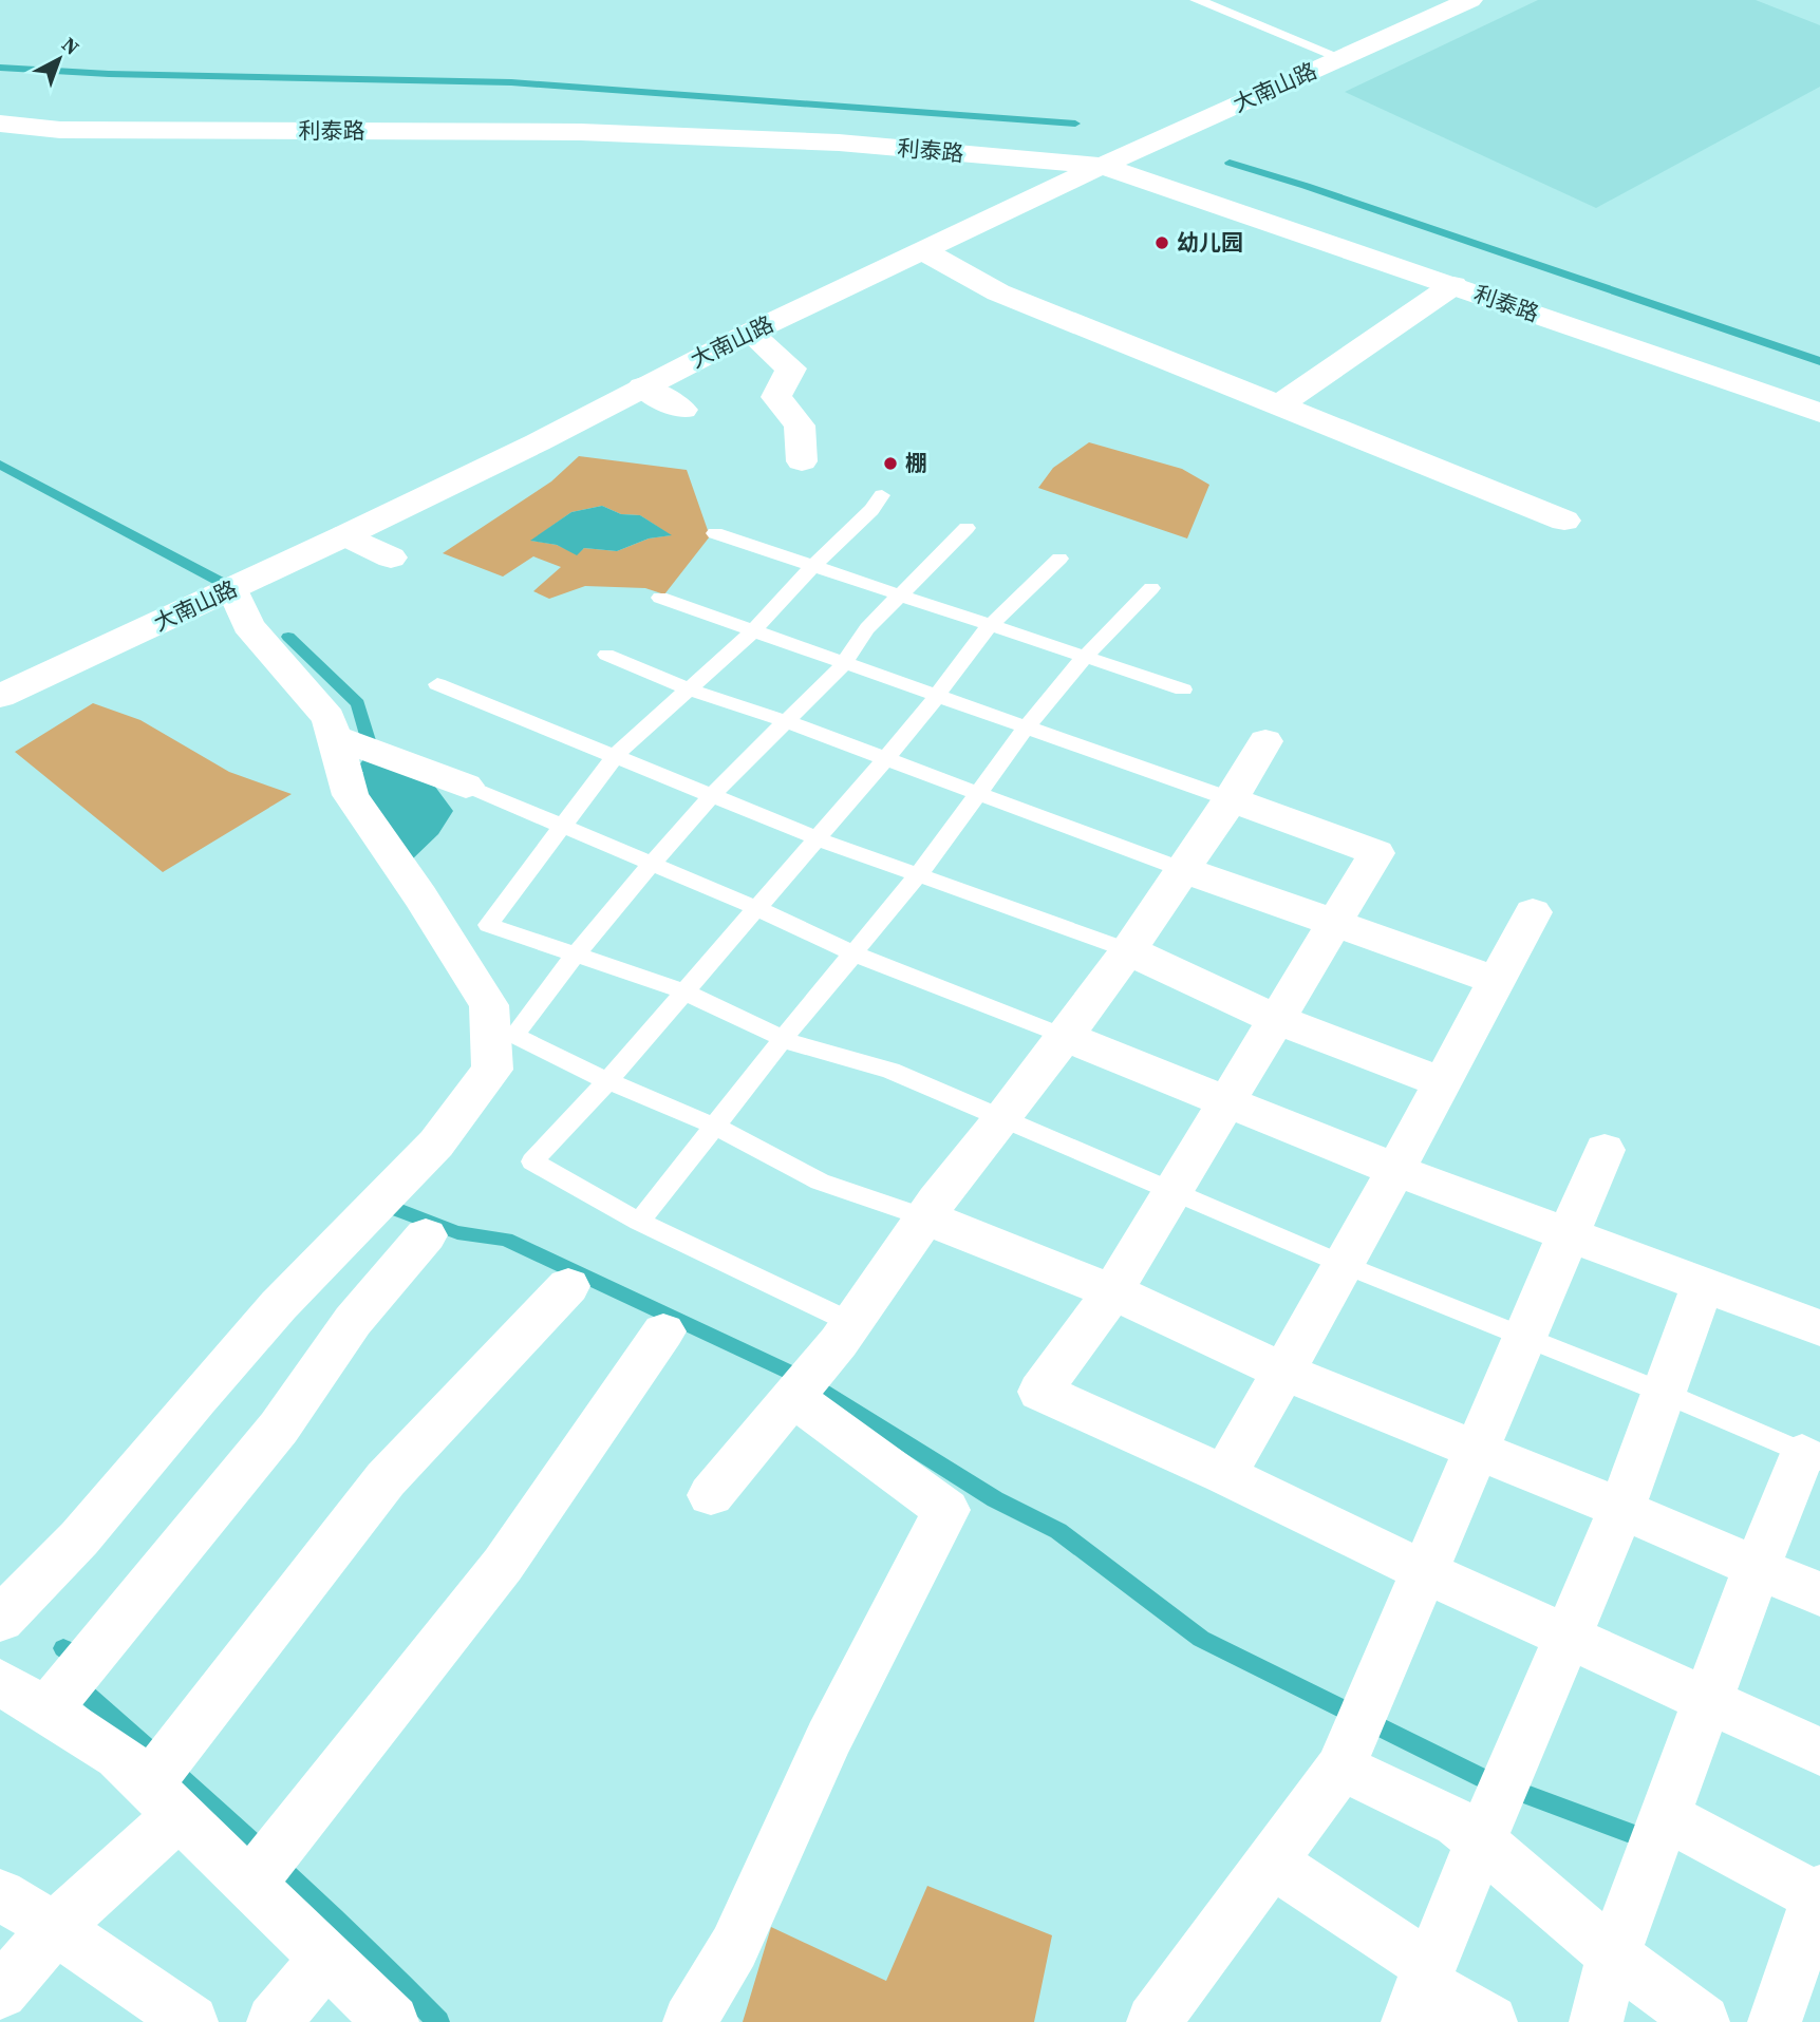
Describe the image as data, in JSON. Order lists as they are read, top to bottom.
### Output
{
  "streets": {
    "street": ["大南山路", "利泰路"]
  },
  "crossings": [
    ["大南山路", "利泰路"]
  ],
  "places": ["幼儿园", "棚"],
  "north": "top right"
}
